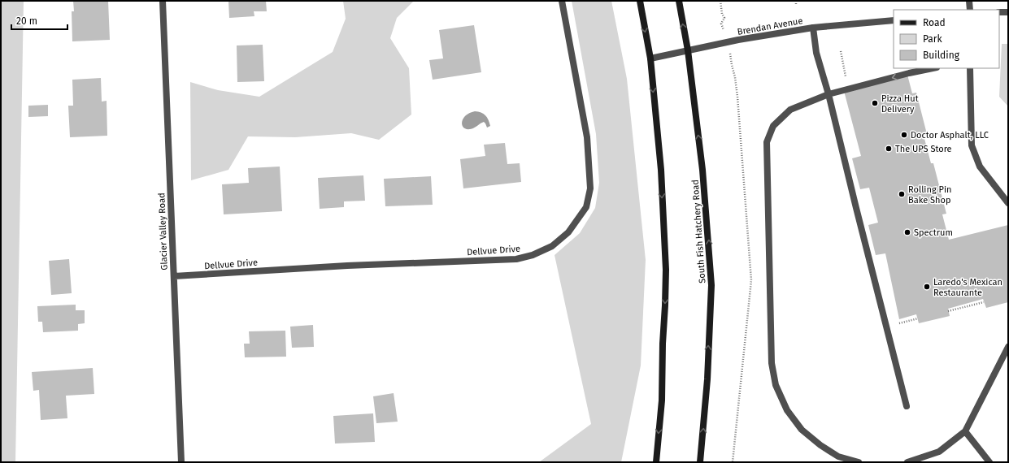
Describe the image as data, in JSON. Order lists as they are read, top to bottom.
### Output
{
  "streets": {
    "main road": ["South Fish Hatchery Road"],
    "street": ["Brendan Avenue", "Glacier Valley Road", "Dellvue Drive"]
  },
  "crossings": [
    ["Brendan Avenue", "South Fish Hatchery Road"],
    ["Glacier Valley Road", "Dellvue Drive"]
  ],
  "places": [
    "Pizza Hut Delivery",
    "Doctor Asphalt, LLC",
    "The UPS Store",
    "Rolling Pin Bake Shop",
    "Spectrum",
    "Laredo's Mexican Restaurante"
  ],
  "legend": ["Road", "Park", "Building"],
  "scale_bar": "20 m"
}
